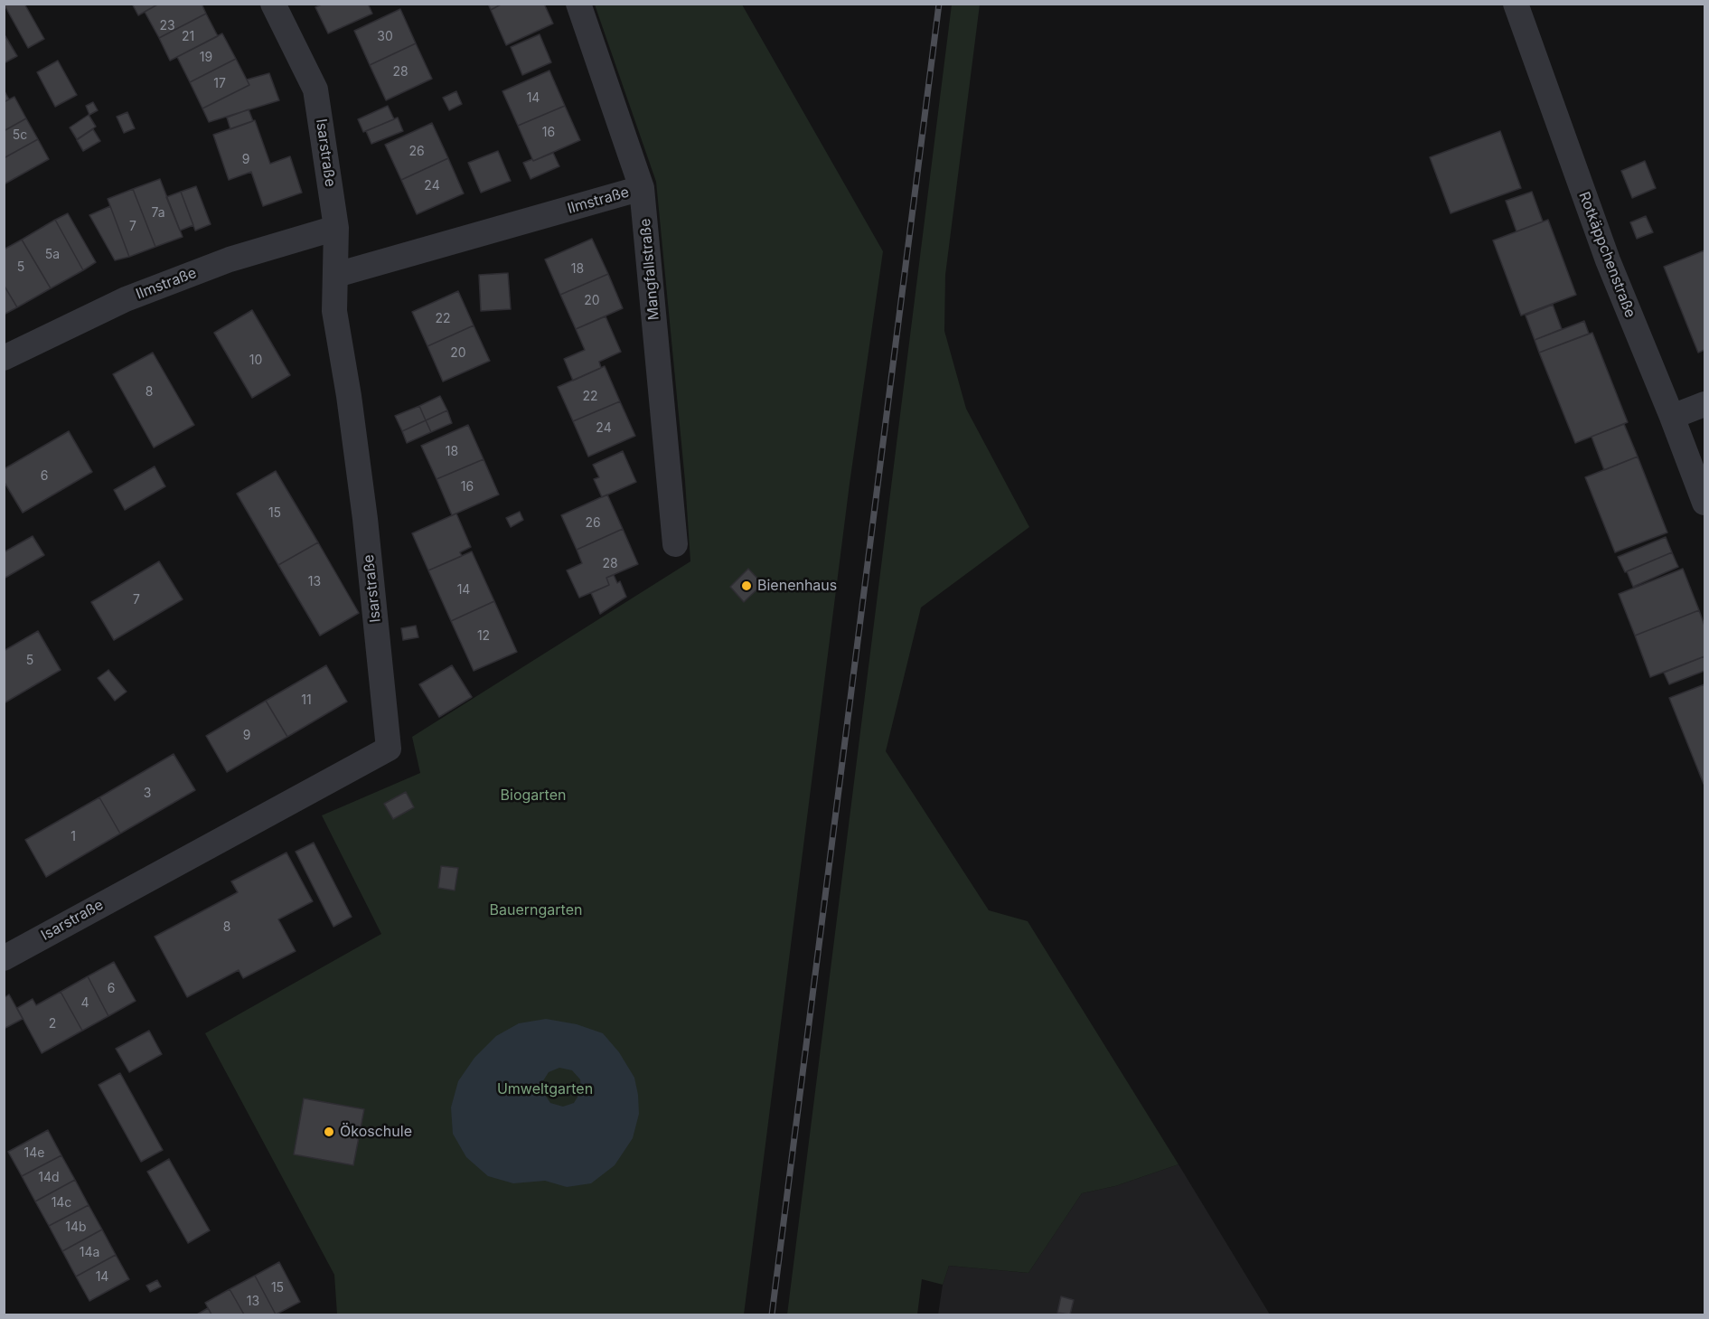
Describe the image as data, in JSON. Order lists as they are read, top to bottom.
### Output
{
  "streets": {
    "street": [
      "Isarstraße",
      "Ilmstraße",
      "Rotkäppchenstraße",
      "Mangfallstraße"
    ]
  },
  "crossings": [
    ["Isarstraße", "Ilmstraße"],
    ["Ilmstraße", "Mangfallstraße"]
  ],
  "parks": ["Biogarten", "Bauerngarten", "Umweltgarten"],
  "places": ["Bienenhaus", "Ökoschule"],
  "house_numbers": [
    "23",
    "21",
    "30",
    "19",
    "28",
    "17",
    "14",
    "16",
    "5c",
    "26",
    "9",
    "24",
    "7a",
    "7",
    "5a",
    "5",
    "18",
    "20",
    "22",
    "20",
    "10",
    "8",
    "22",
    "24",
    "18",
    "6",
    "16",
    "15",
    "26",
    "28",
    "13",
    "14",
    "7",
    "12",
    "5",
    "11",
    "9",
    "3",
    "1",
    "8",
    "6",
    "4",
    "2",
    "14e",
    "14d",
    "14c",
    "14b",
    "14a",
    "14",
    "15",
    "13"
  ]
}
